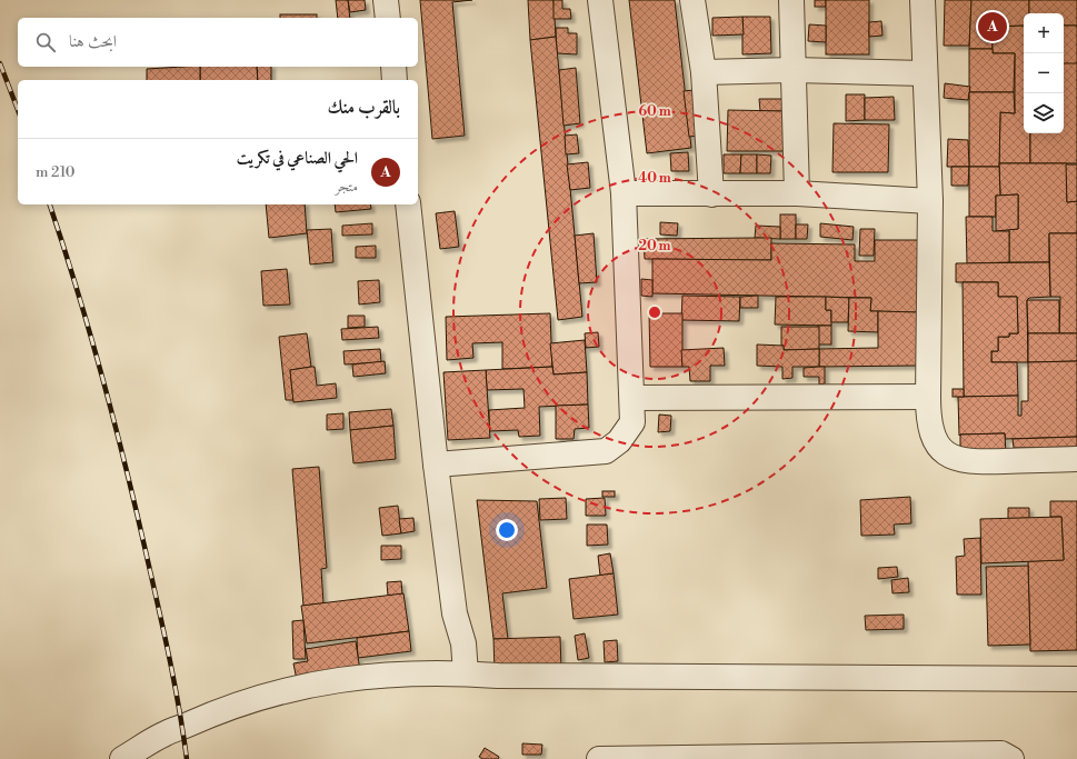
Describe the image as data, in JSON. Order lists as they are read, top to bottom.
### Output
{
  "page": {
    "pins": "A",
    "map_buttons": ["+", "−"],
    "search": "ابحث هنا",
    "heading": "بالقرب منك",
    "list": [
      {
        "mark": "A",
        "name": "الحي الصناعي في تكريت",
        "note": "متجر",
        "value": "210 m"
      }
    ]
  },
  "rings": ["60 m", "40 m", "20 m"]
}
